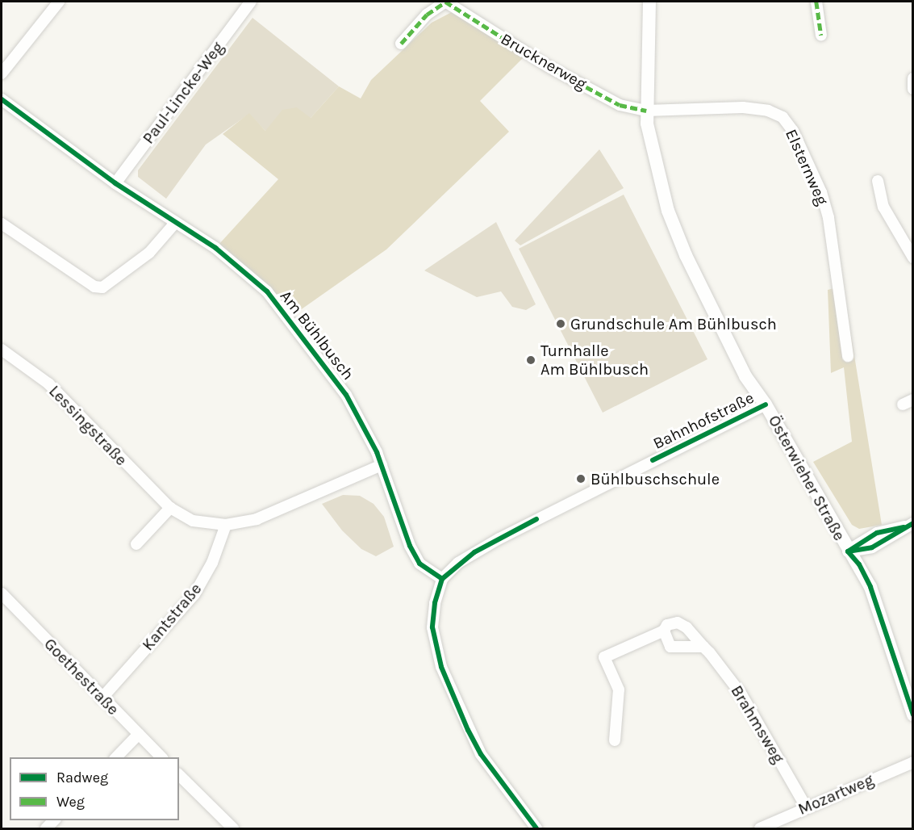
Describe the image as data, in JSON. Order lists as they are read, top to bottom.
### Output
{
  "streets": {
    "street": [
      "Brucknerweg",
      "Paul-Lincke-Weg",
      "Elsternweg",
      "Am Bühlbusch",
      "Bahnhofstraße",
      "Lessingstraße",
      "Österwieher Straße",
      "Kantstraße",
      "Goethestraße",
      "Brahmsweg",
      "Mozartweg"
    ]
  },
  "crossings": [
    ["Brucknerweg", "Elsternweg"],
    ["Brucknerweg", "Österwieher Straße"],
    ["Paul-Lincke-Weg", "Am Bühlbusch"],
    ["Elsternweg", "Österwieher Straße"],
    ["Am Bühlbusch", "Bahnhofstraße"],
    ["Am Bühlbusch", "Lessingstraße"],
    ["Bahnhofstraße", "Österwieher Straße"],
    ["Lessingstraße", "Kantstraße"],
    ["Kantstraße", "Goethestraße"],
    ["Brahmsweg", "Mozartweg"]
  ],
  "places": ["Grundschule Am Bühlbusch", "Turnhalle Am Bühlbusch", "Bühlbuschschule"],
  "legend": ["Radweg", "Weg"]
}
